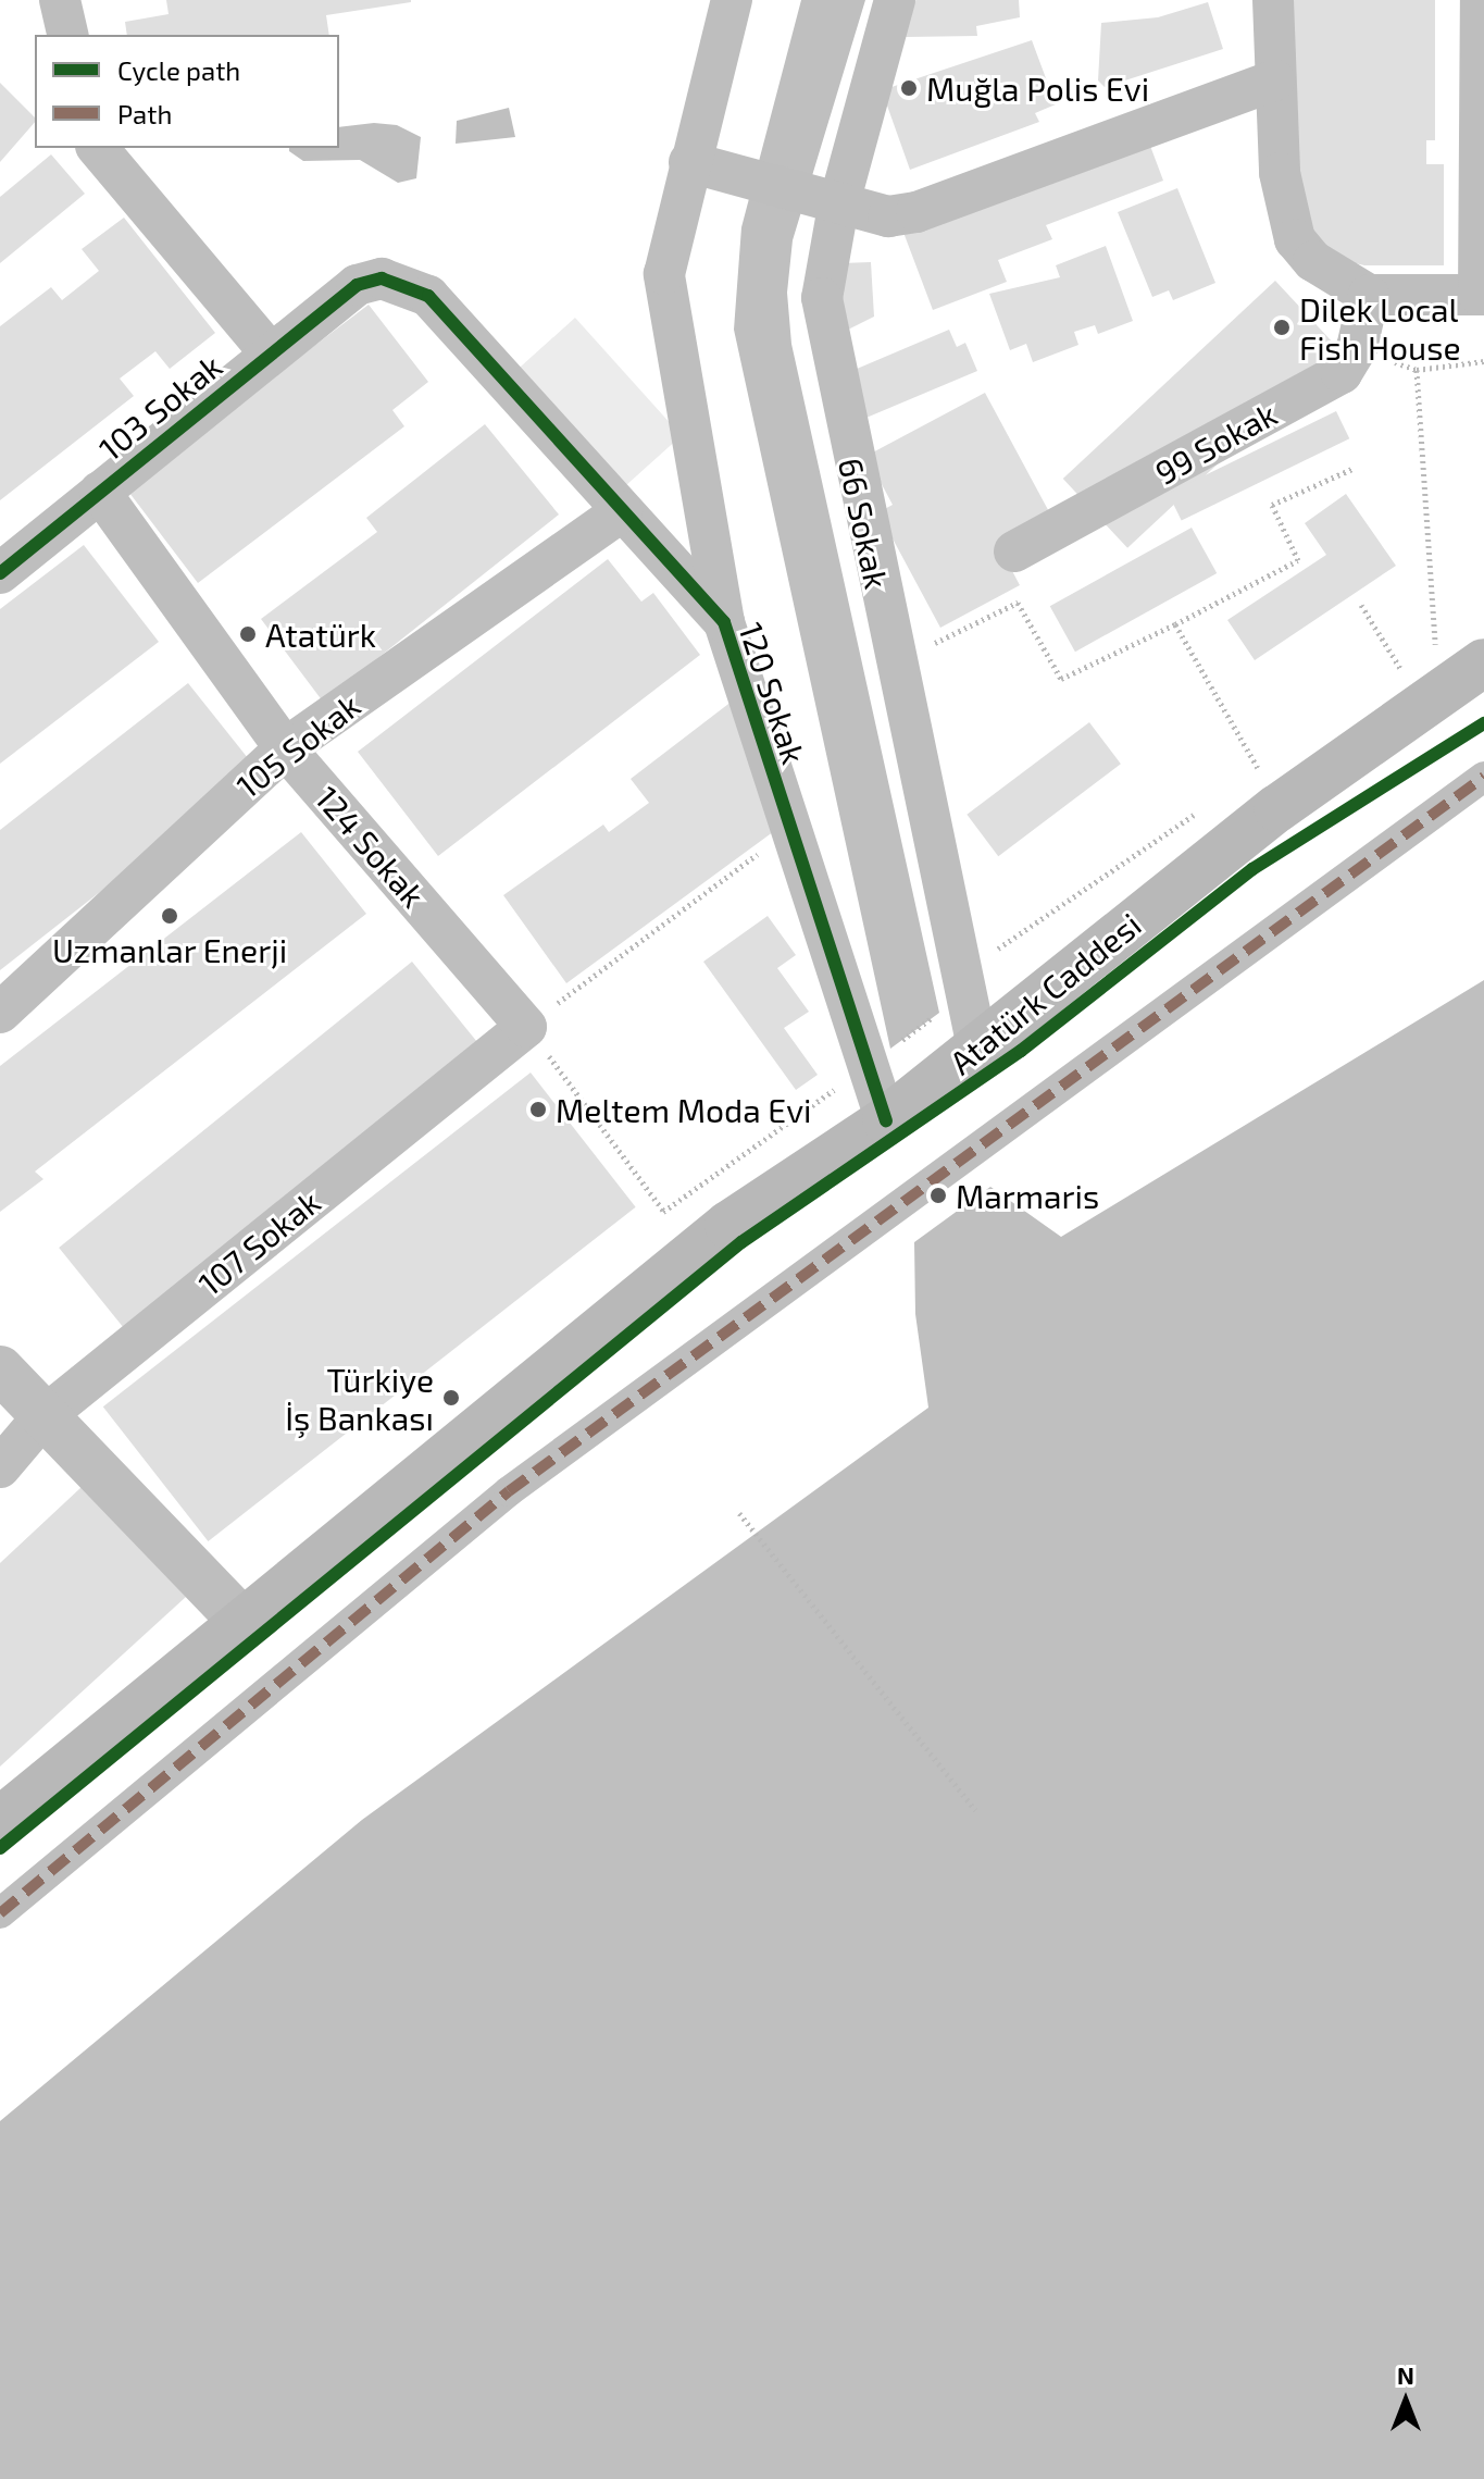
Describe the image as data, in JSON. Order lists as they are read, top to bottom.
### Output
{
  "streets": {
    "main road": ["Atatürk Caddesi"],
    "street": [
      "103 Sokak",
      "99 Sokak",
      "66 Sokak",
      "120 Sokak",
      "105 Sokak",
      "124 Sokak",
      "107 Sokak"
    ]
  },
  "crossings": [
    ["103 Sokak", "120 Sokak"],
    ["103 Sokak", "124 Sokak"],
    ["66 Sokak", "Atatürk Caddesi"],
    ["120 Sokak", "105 Sokak"],
    ["120 Sokak", "Atatürk Caddesi"],
    ["105 Sokak", "124 Sokak"],
    ["124 Sokak", "107 Sokak"]
  ],
  "places": [
    "Muğla Polis Evi",
    "Dilek Local Fish House",
    "Atatürk",
    "Uzmanlar Enerji",
    "Meltem Moda Evi",
    "Marmaris",
    "Türkiye İş Bankası"
  ],
  "legend": ["Cycle path", "Path"],
  "north": "top"
}
